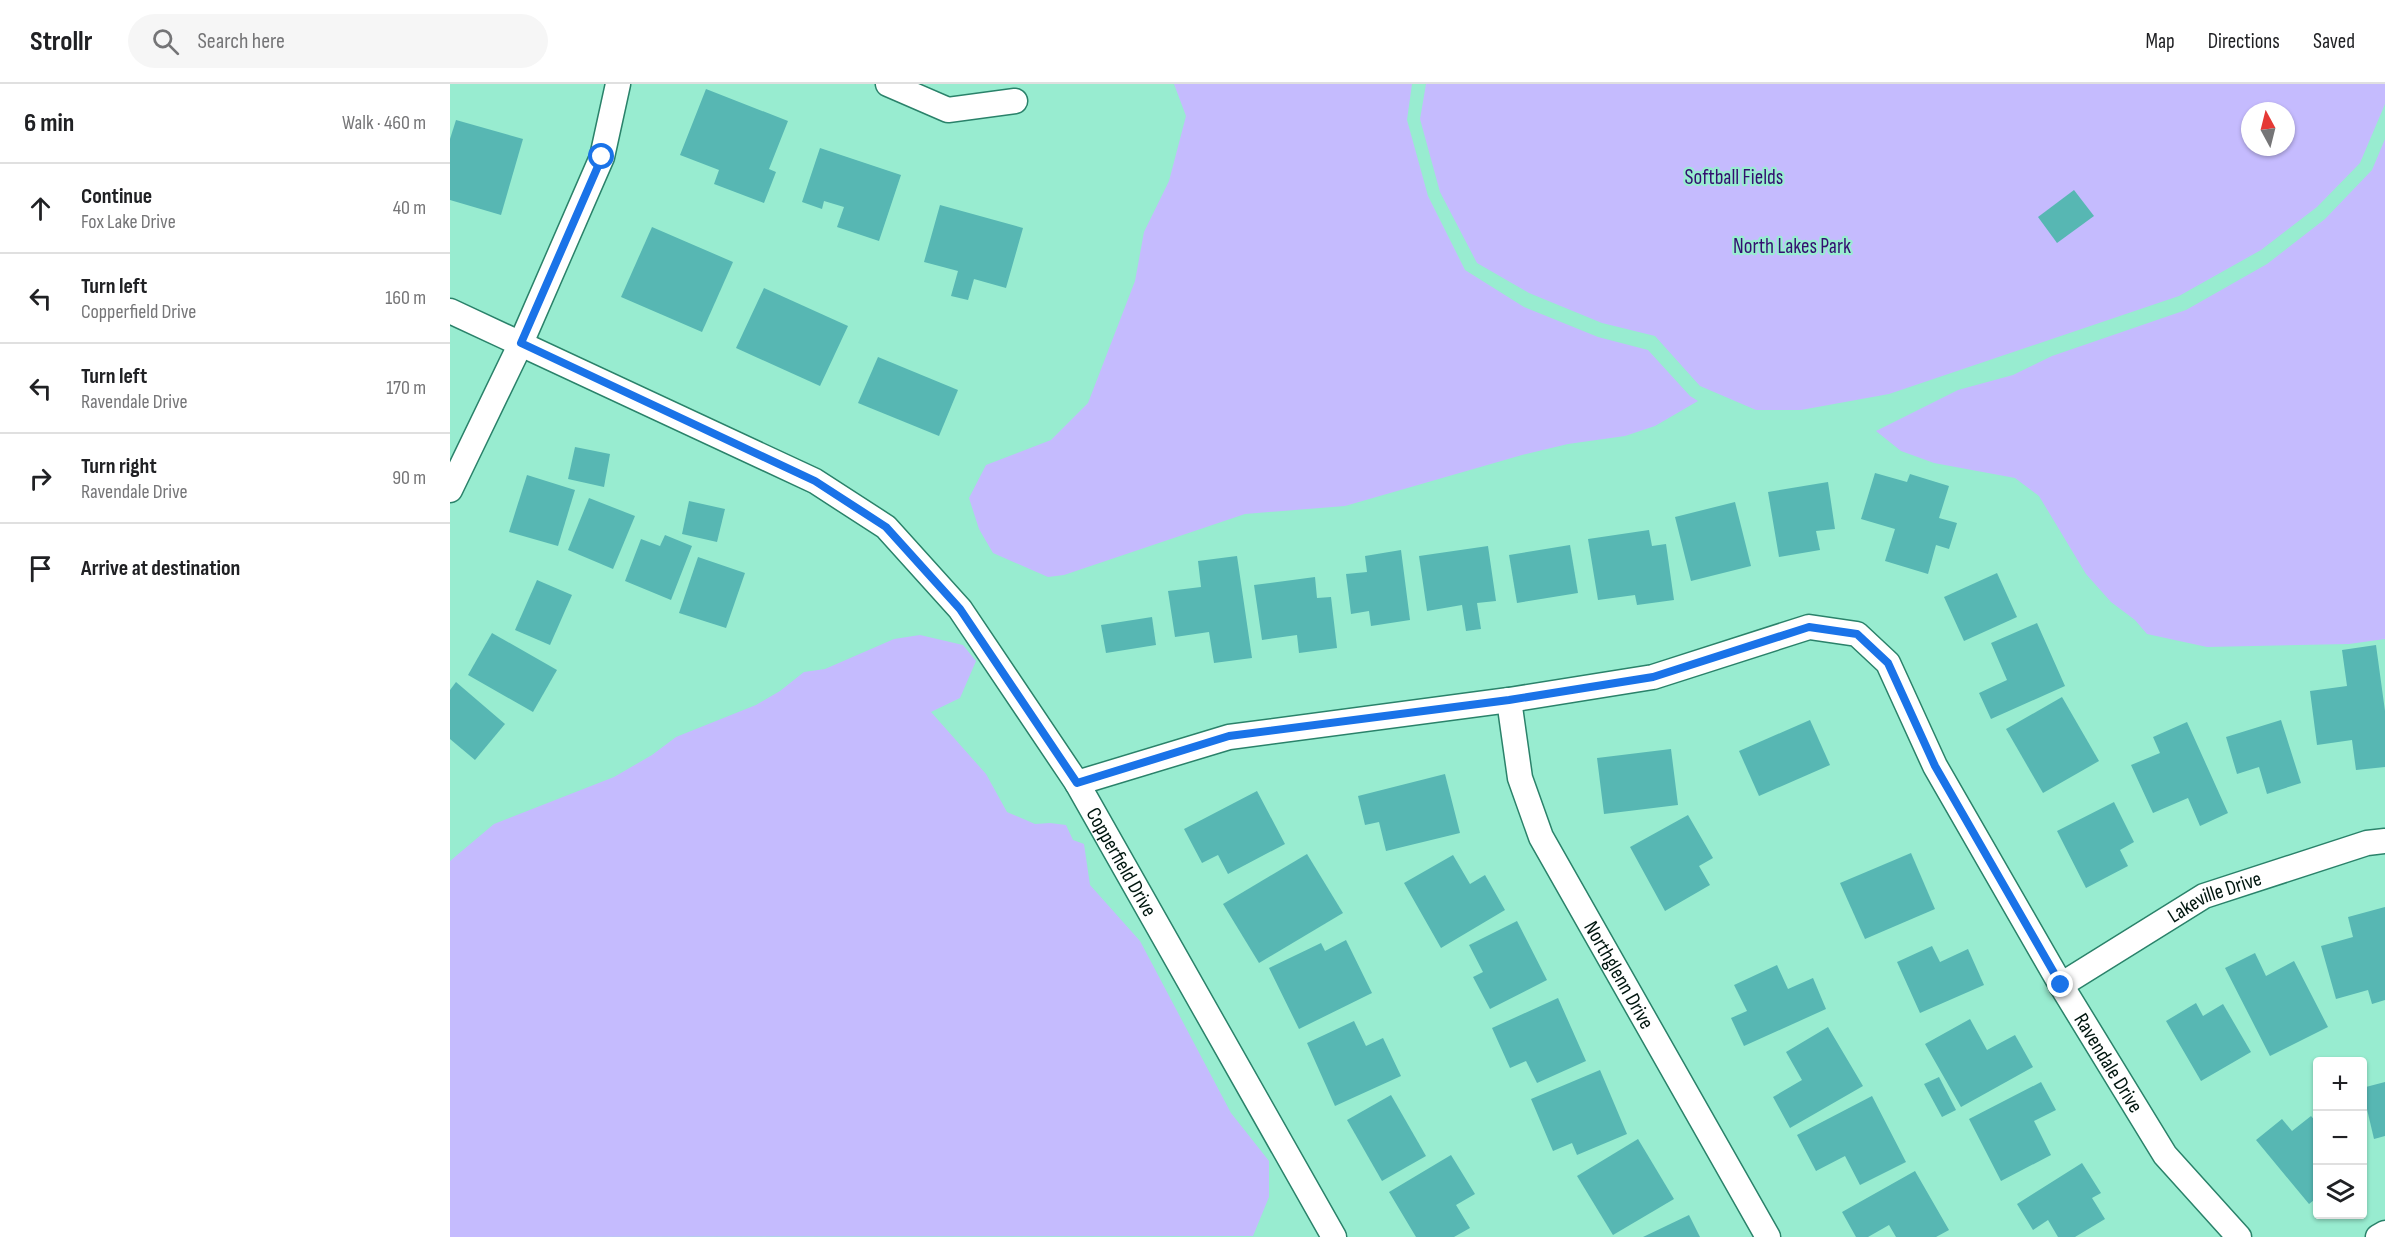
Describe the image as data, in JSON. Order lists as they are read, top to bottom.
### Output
{
  "streets": {
    "street": [
      "Copperfield Drive",
      "Lakeville Drive",
      "Northglenn Drive",
      "Ravendale Drive"
    ]
  },
  "crossings": [
    ["Copperfield Drive", "Ravendale Drive"],
    ["Lakeville Drive", "Ravendale Drive"],
    ["Northglenn Drive", "Ravendale Drive"]
  ],
  "parks": ["Softball Fields", "North Lakes Park"],
  "north": "top",
  "page": {
    "header": "Strollr",
    "search": "Search here",
    "nav": ["Map", "Directions", "Saved"],
    "heading": ["6 min", "Walk · 460 m"],
    "list": [
      ["Continue", "Fox Lake Drive", "40 m"],
      ["Turn left", "Copperfield Drive", "160 m"],
      ["Turn left", "Ravendale Drive", "170 m"],
      ["Turn right", "Ravendale Drive", "90 m"],
      "Arrive at destination"
    ],
    "map_buttons": ["+", "−"]
  }
}
